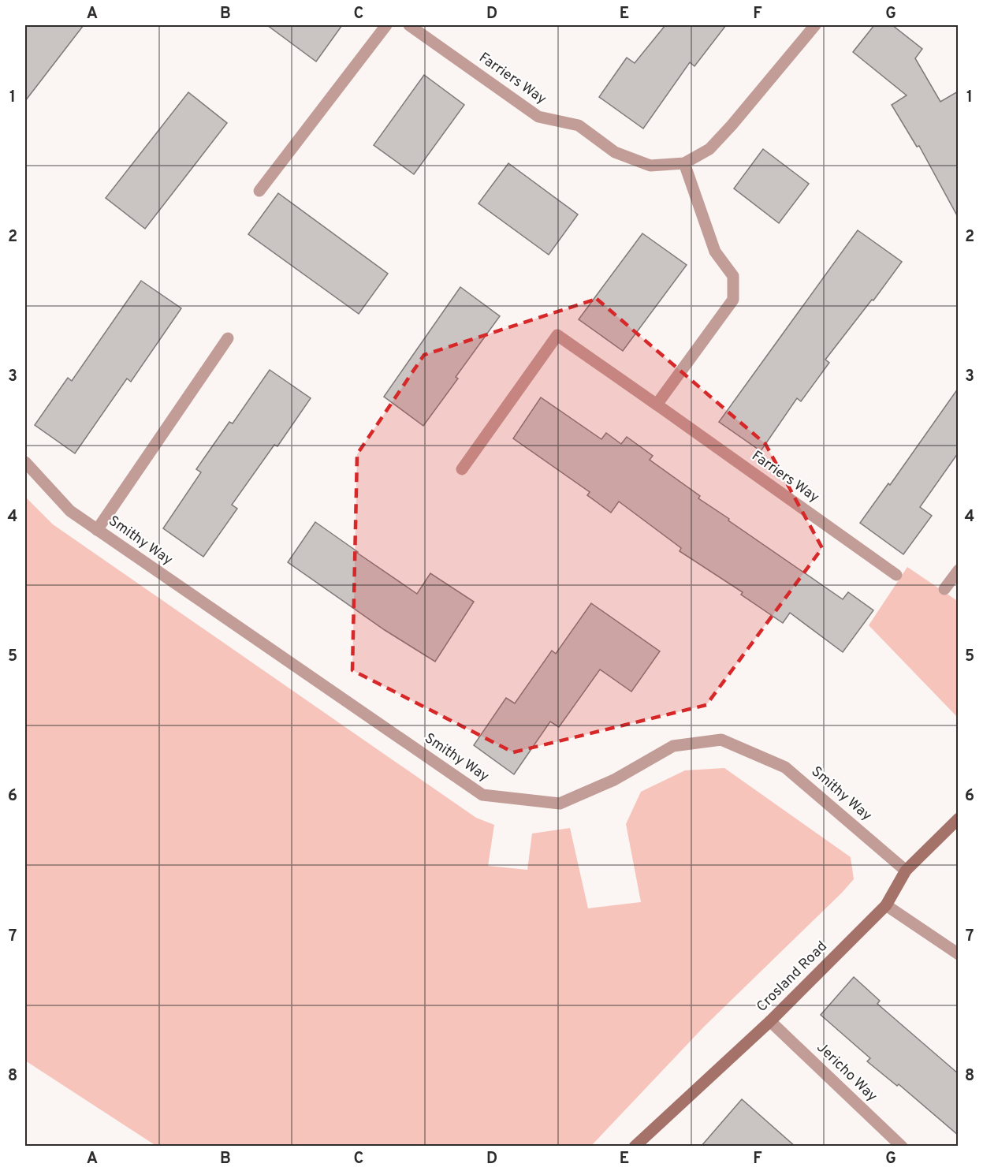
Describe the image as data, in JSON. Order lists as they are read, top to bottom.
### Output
{
  "streets": {
    "street": [
      "Farriers Way",
      "Smithy Way",
      "Crosland Road",
      "Jericho Way"
    ]
  },
  "crossings": [
    ["Smithy Way", "Crosland Road"],
    ["Crosland Road", "Jericho Way"]
  ],
  "grid": {
    "columns": [
      "A",
      "B",
      "C",
      "D",
      "E",
      "F",
      "G"
    ],
    "rows": [
      "1",
      "2",
      "3",
      "4",
      "5",
      "6",
      "7",
      "8"
    ]
  }
}
